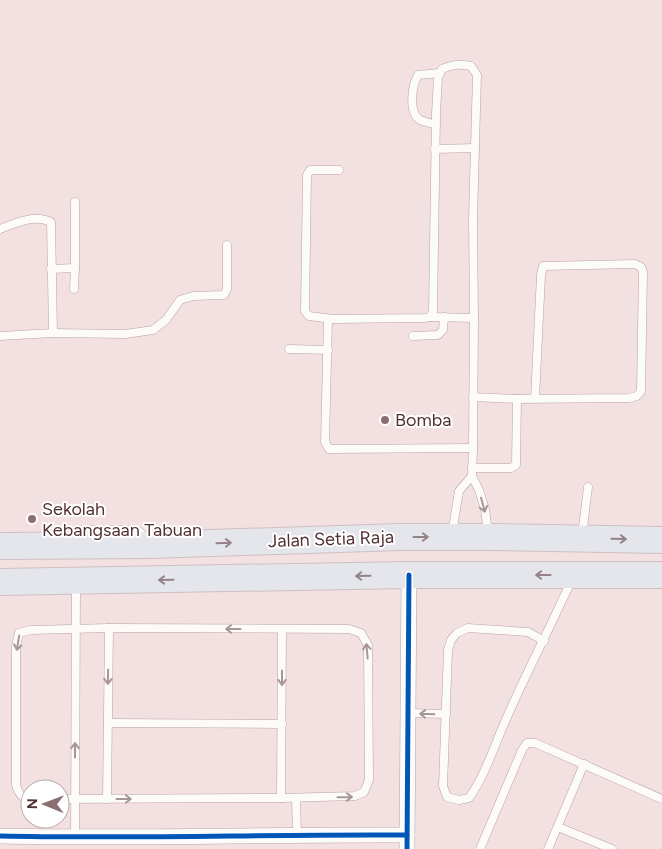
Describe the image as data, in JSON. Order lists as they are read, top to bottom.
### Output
{
  "streets": {
    "highway": ["Jalan Setia Raja"]
  },
  "places": ["Bomba", "Sekolah Kebangsaan Tabuan"],
  "north": "left"
}
